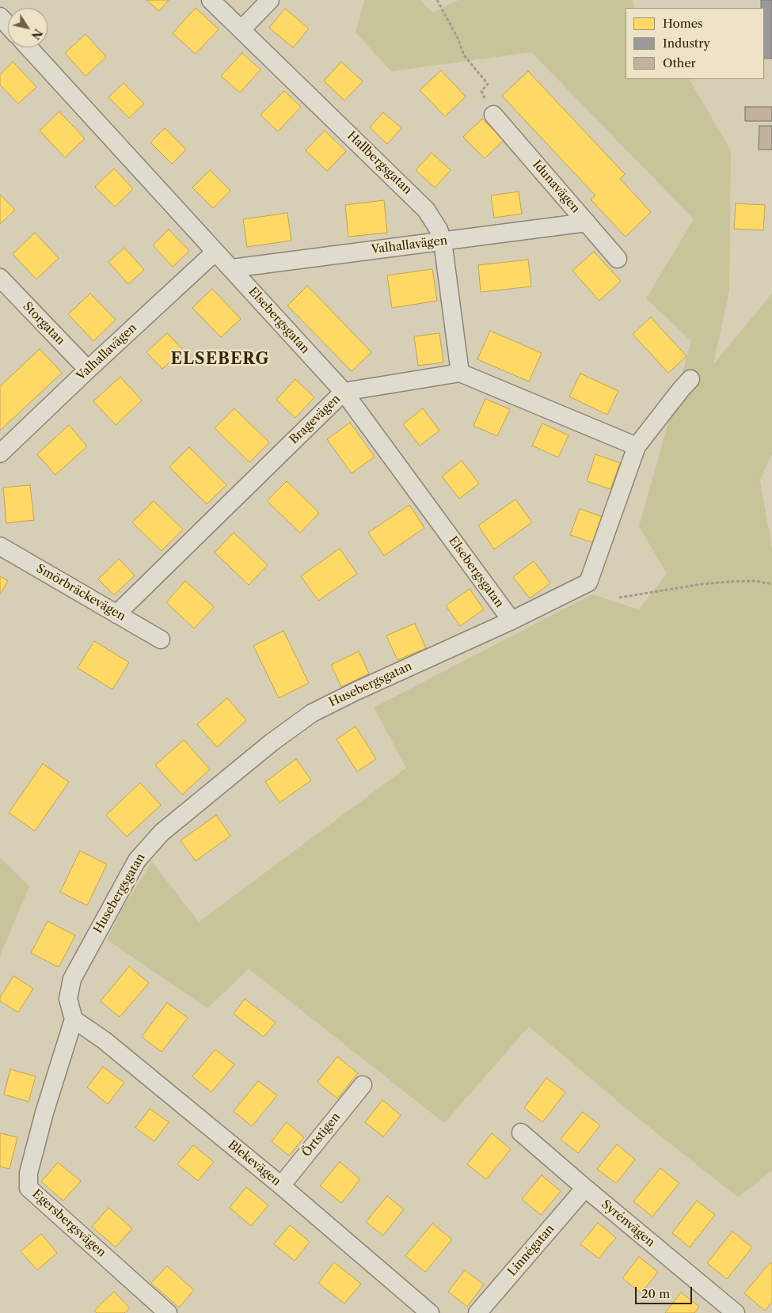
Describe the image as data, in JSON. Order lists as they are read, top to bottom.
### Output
{
  "streets": {
    "street": [
      "Hallbergsgatan",
      "Idunavägen",
      "Valhallavägen",
      "Elsebergsgatan",
      "Storgatan",
      "Bragevägen",
      "Smörbräckevägen",
      "Husebergsgatan",
      "Örtstigen",
      "Blekevägen",
      "Egersbergsvägen",
      "Syrénvägen",
      "Linnégatan"
    ]
  },
  "crossings": [
    ["Hallbergsgatan", "Valhallavägen"],
    ["Hallbergsgatan", "Bragevägen"],
    ["Idunavägen", "Valhallavägen"],
    ["Valhallavägen", "Elsebergsgatan"],
    ["Valhallavägen", "Storgatan"],
    ["Elsebergsgatan", "Bragevägen"],
    ["Elsebergsgatan", "Husebergsgatan"],
    ["Bragevägen", "Smörbräckevägen"],
    ["Husebergsgatan", "Blekevägen"],
    ["Husebergsgatan", "Egersbergsvägen"],
    ["Örtstigen", "Blekevägen"],
    ["Blekevägen", "Egersbergsvägen"],
    ["Syrénvägen", "Linnégatan"]
  ],
  "districts": ["ELSEBERG"],
  "legend": ["Homes", "Industry", "Other"],
  "scale_bar": "20 m",
  "north": "bottom right"
}
